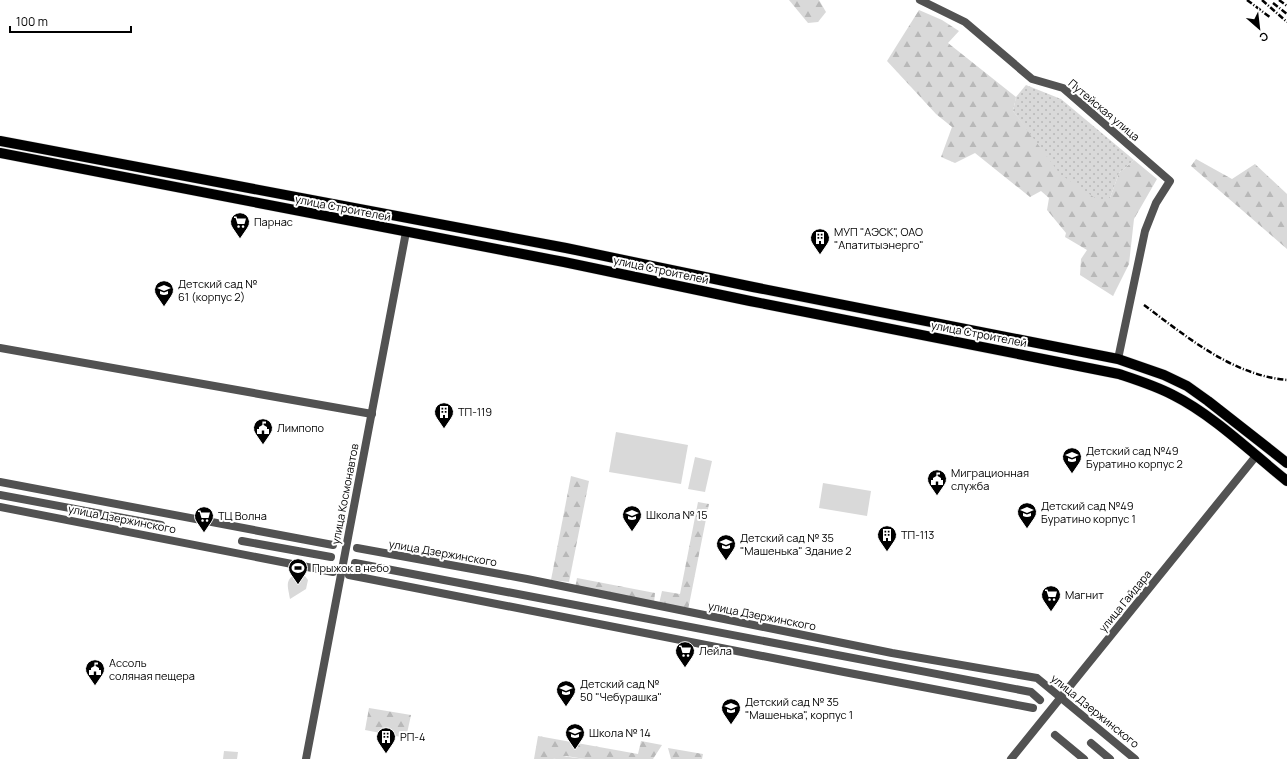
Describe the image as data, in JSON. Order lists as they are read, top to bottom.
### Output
{
  "streets": {
    "main road": ["улица Строителей"],
    "street": [
      "Путейская улица",
      "улица Космонавтов",
      "улица Дзержинского",
      "улица Гайдара"
    ]
  },
  "crossings": [
    ["Путейская улица", "улица Строителей"],
    ["улица Строителей", "улица Космонавтов"],
    ["улица Строителей", "улица Гайдара"],
    ["улица Дзержинского", "улица Гайдара"]
  ],
  "places": {
    "supermarket": [
      "Парнас",
      "ТЦ Волна",
      "Магнит",
      "Лейла"
    ],
    "building": [
      "МУП \"АЭСК\", ОАО \"Апатитыэнерго\"",
      "ТП-119",
      "ТП-113",
      "РП-4"
    ],
    "school or university": [
      "Детский сад № 61 (корпус 2)",
      "Детский сад №49 Буратино корпус 2",
      "Детский сад №49 Буратино корпус 1",
      "Школа № 15",
      "Детский сад № 35 \"Машенька\" Здание 2",
      "Детский сад № 50 \"Чебурашка\"",
      "Детский сад № 35 \"Машенька\", корпус 1",
      "Школа № 14"
    ],
    "public building": ["Лимпопо", "Миграционная служба", "Ассоль соляная пещера"],
    "sports": ["Прыжок в небо"]
  },
  "scale_bar": "100 m",
  "north": "bottom right"
}
